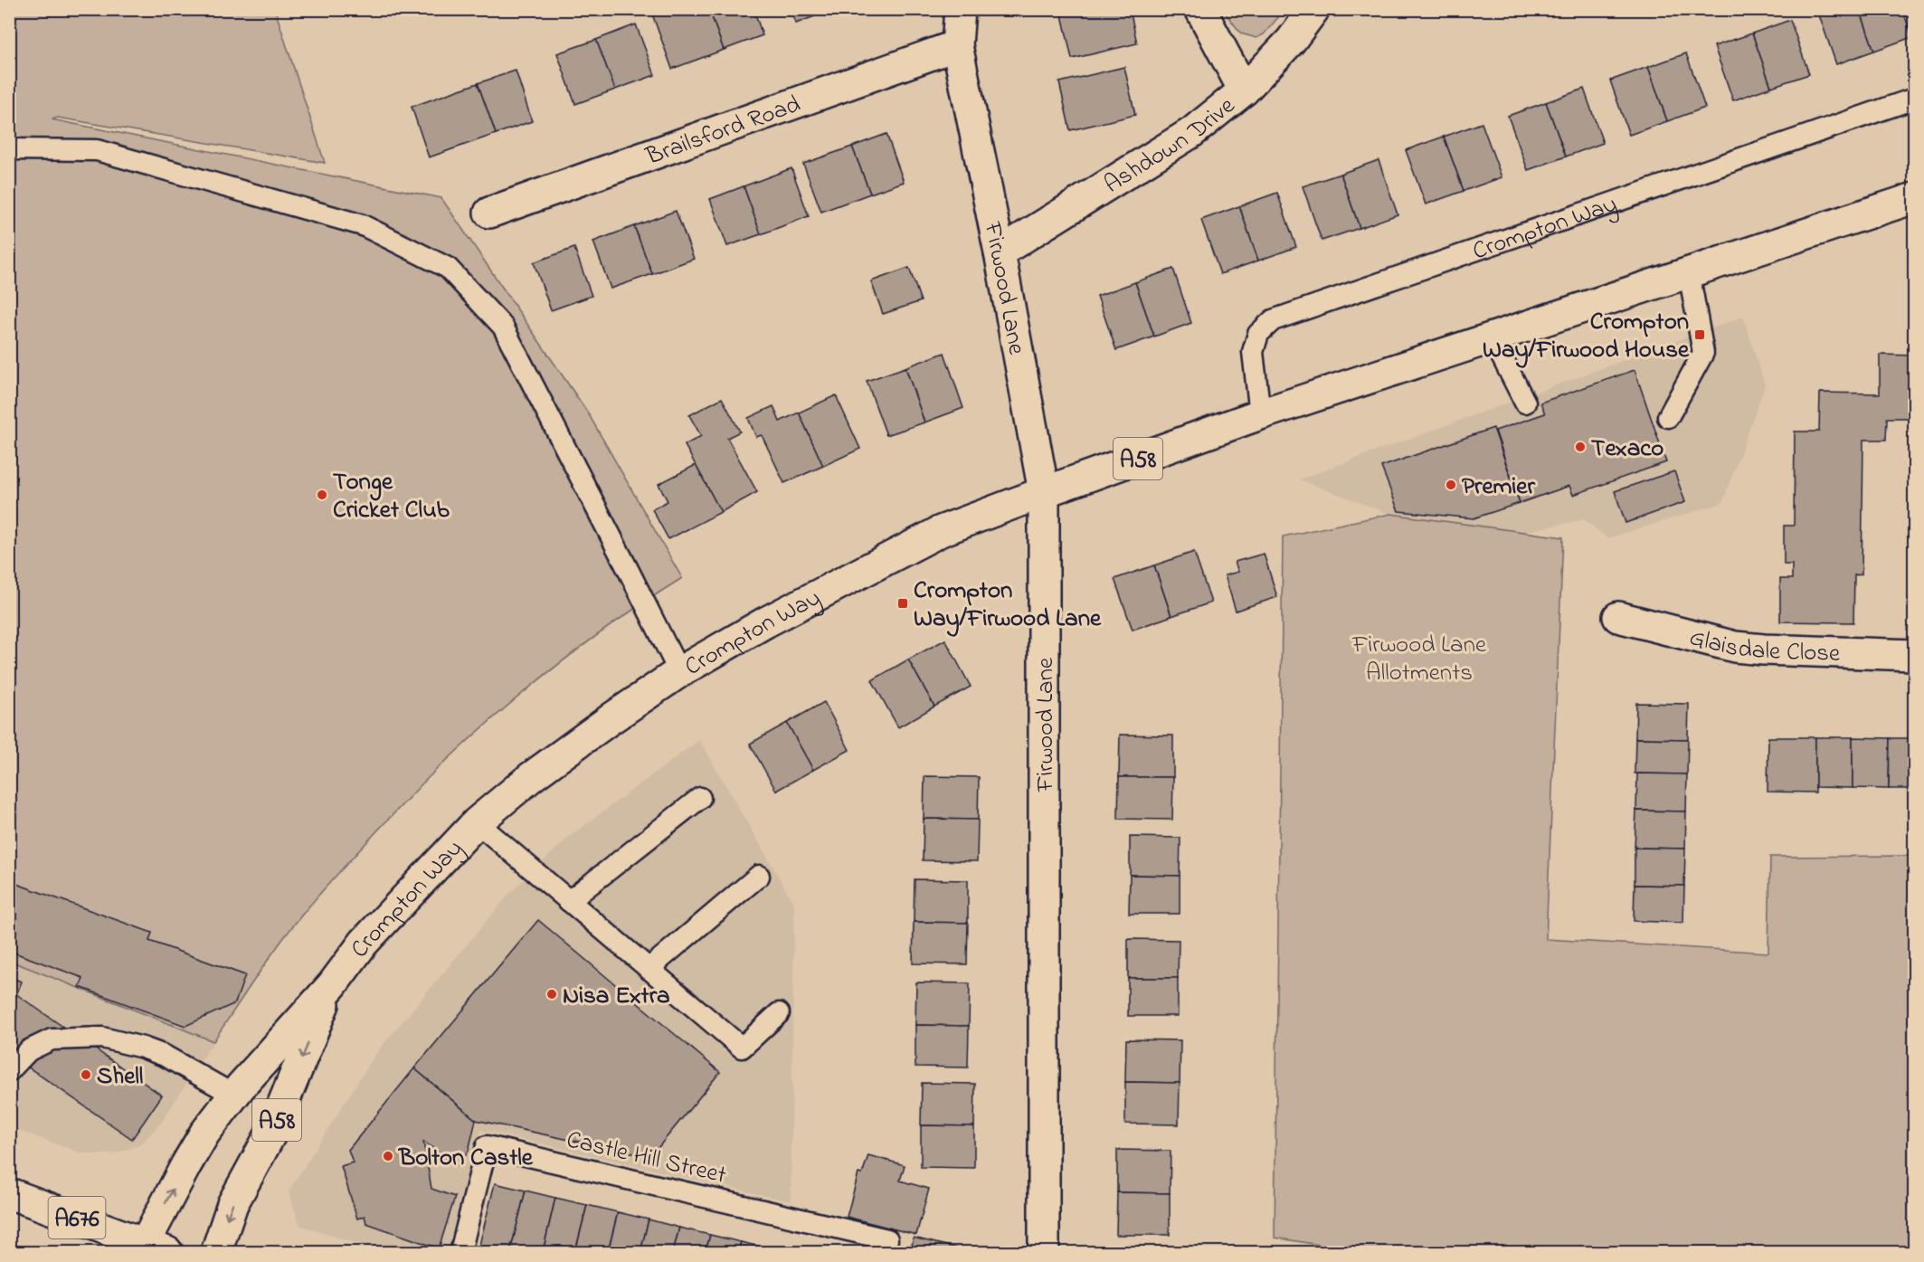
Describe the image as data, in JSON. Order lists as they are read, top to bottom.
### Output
{
  "streets": {
    "main road": [
      "Brailsford Road",
      "Ashdown Drive",
      "Crompton Way",
      "Firwood Lane",
      "A58",
      "Glaisdale Close",
      "A676"
    ],
    "lane": ["Castle Hill Street"]
  },
  "crossings": [
    ["Brailsford Road", "Firwood Lane"],
    ["Ashdown Drive", "Firwood Lane"],
    ["Crompton Way", "Firwood Lane"],
    ["Crompton Way", "A676"]
  ],
  "parks": ["Firwood Lane Allotments"],
  "places": {
    "transit": ["Crompton Way/Firwood House", "Crompton Way/Firwood Lane"],
    "other": [
      "Texaco",
      "Premier",
      "Tonge Cricket Club",
      "Nisa Extra",
      "Shell",
      "Bolton Castle"
    ]
  }
}
